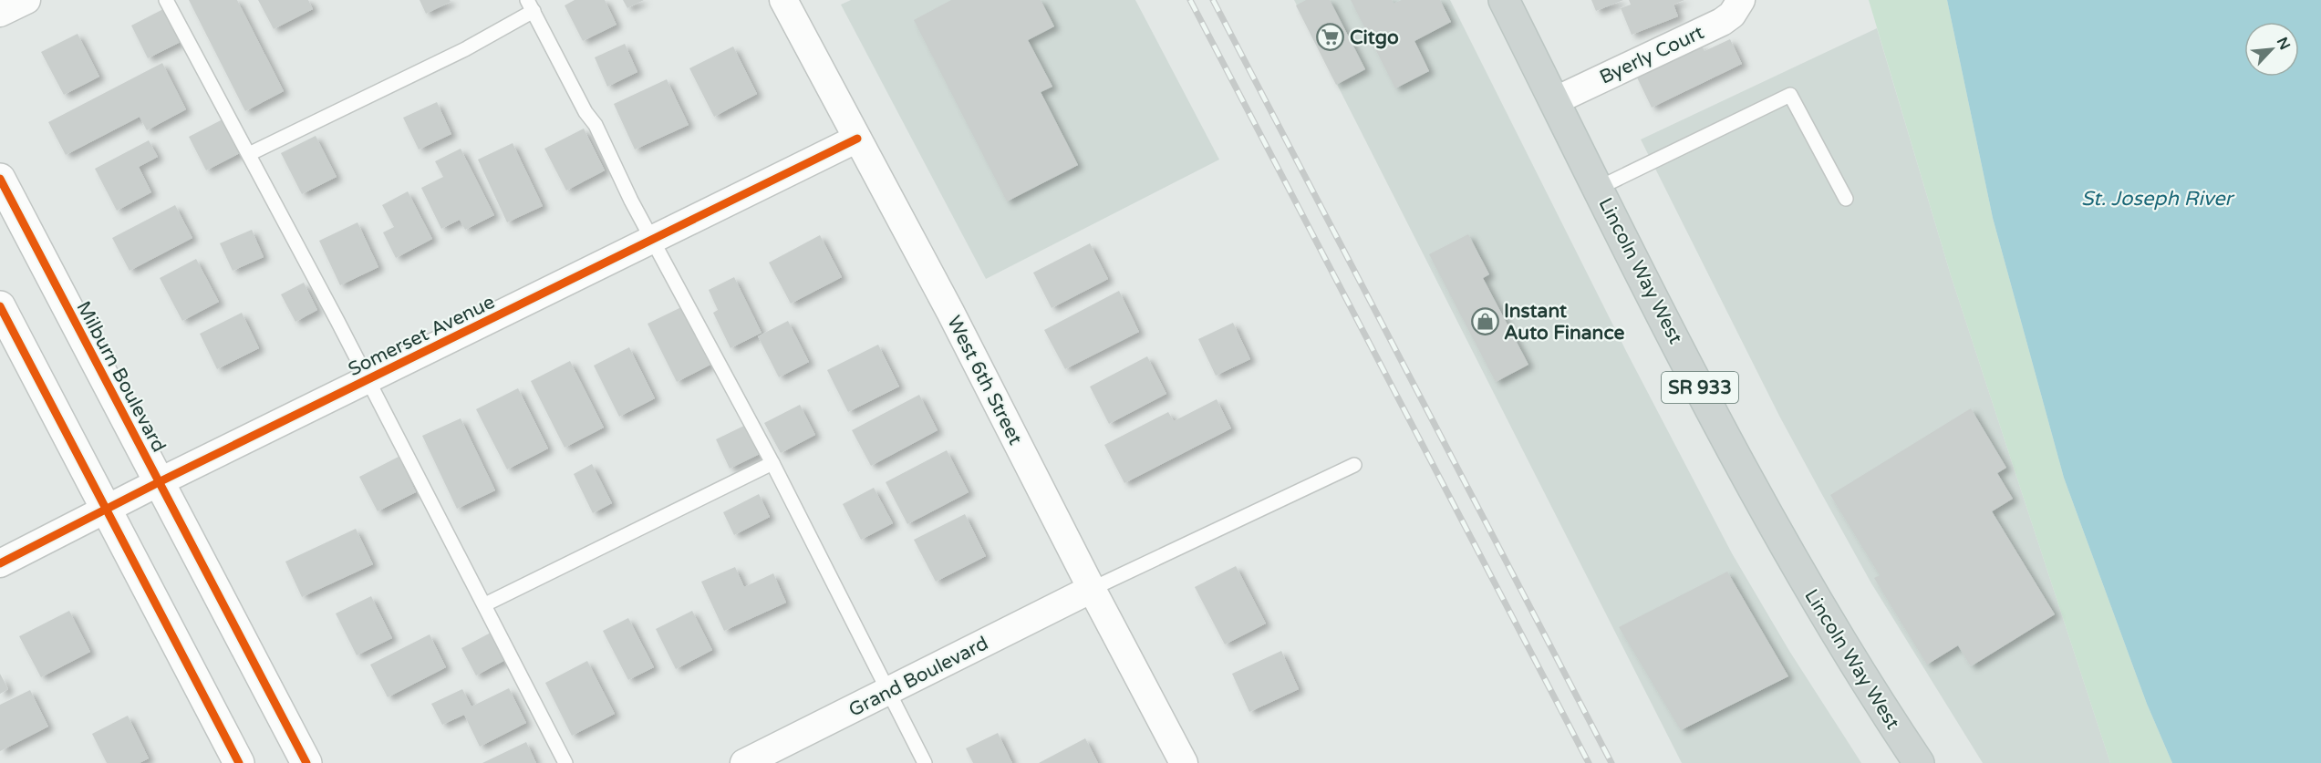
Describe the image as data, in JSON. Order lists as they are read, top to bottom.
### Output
{
  "streets": {
    "main road": ["Lincoln Way West", "SR 933"],
    "street": [
      "Byerly Court",
      "Somerset Avenue",
      "Milburn Boulevard",
      "West 6th Street",
      "Grand Boulevard"
    ]
  },
  "crossings": [
    ["Byerly Court", "Lincoln Way West"],
    ["Somerset Avenue", "Milburn Boulevard"],
    ["Somerset Avenue", "West 6th Street"],
    ["West 6th Street", "Grand Boulevard"]
  ],
  "water": ["St. Joseph River"],
  "places": {
    "supermarket": ["Citgo"],
    "shop": ["Instant Auto Finance"]
  },
  "north": "top right"
}
